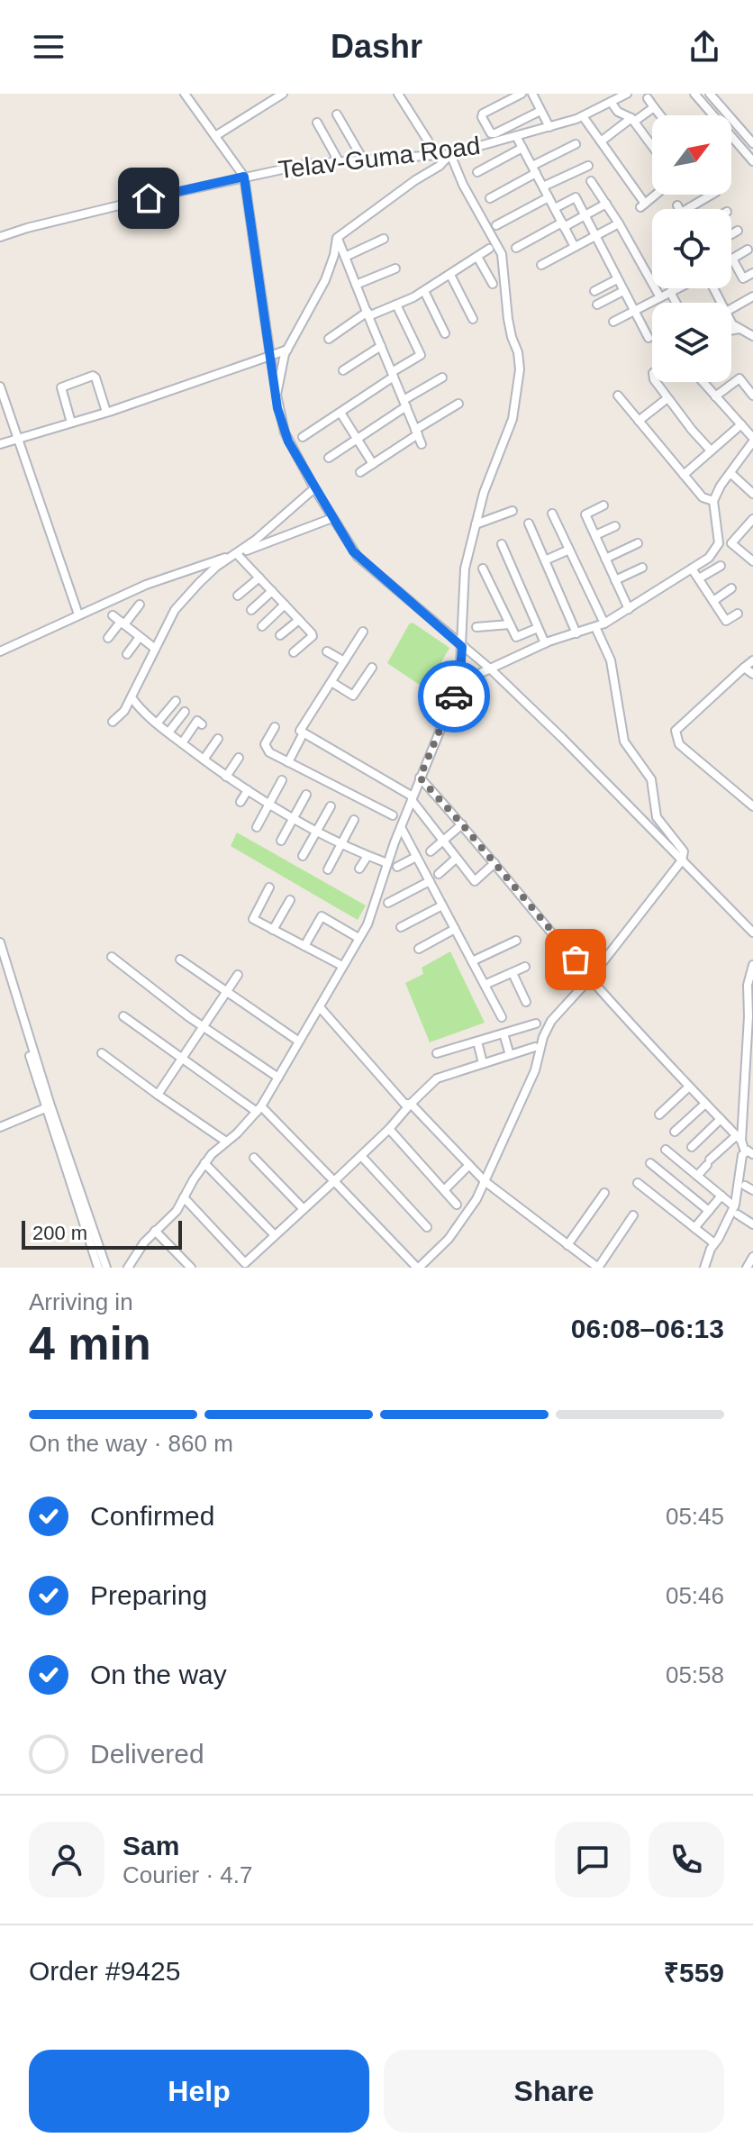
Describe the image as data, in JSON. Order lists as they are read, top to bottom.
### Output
{
  "streets": {
    "street": ["Telav-Guma Road"]
  },
  "scale_bar": "200 m",
  "north": "top right",
  "page": {
    "header": "Dashr",
    "scale": "200 m",
    "heading": ["4 min", "Arriving in", "06:08–06:13"],
    "panel": [
      "Sam",
      "Courier · 4.7",
      "Order #9425",
      "₹559"
    ],
    "bar": "On the way · 860 m",
    "list": [
      ["Confirmed", "05:45"],
      ["Preparing", "05:46"],
      ["On the way", "05:58"],
      "Delivered"
    ],
    "buttons": ["Help", "Share"]
  }
}
